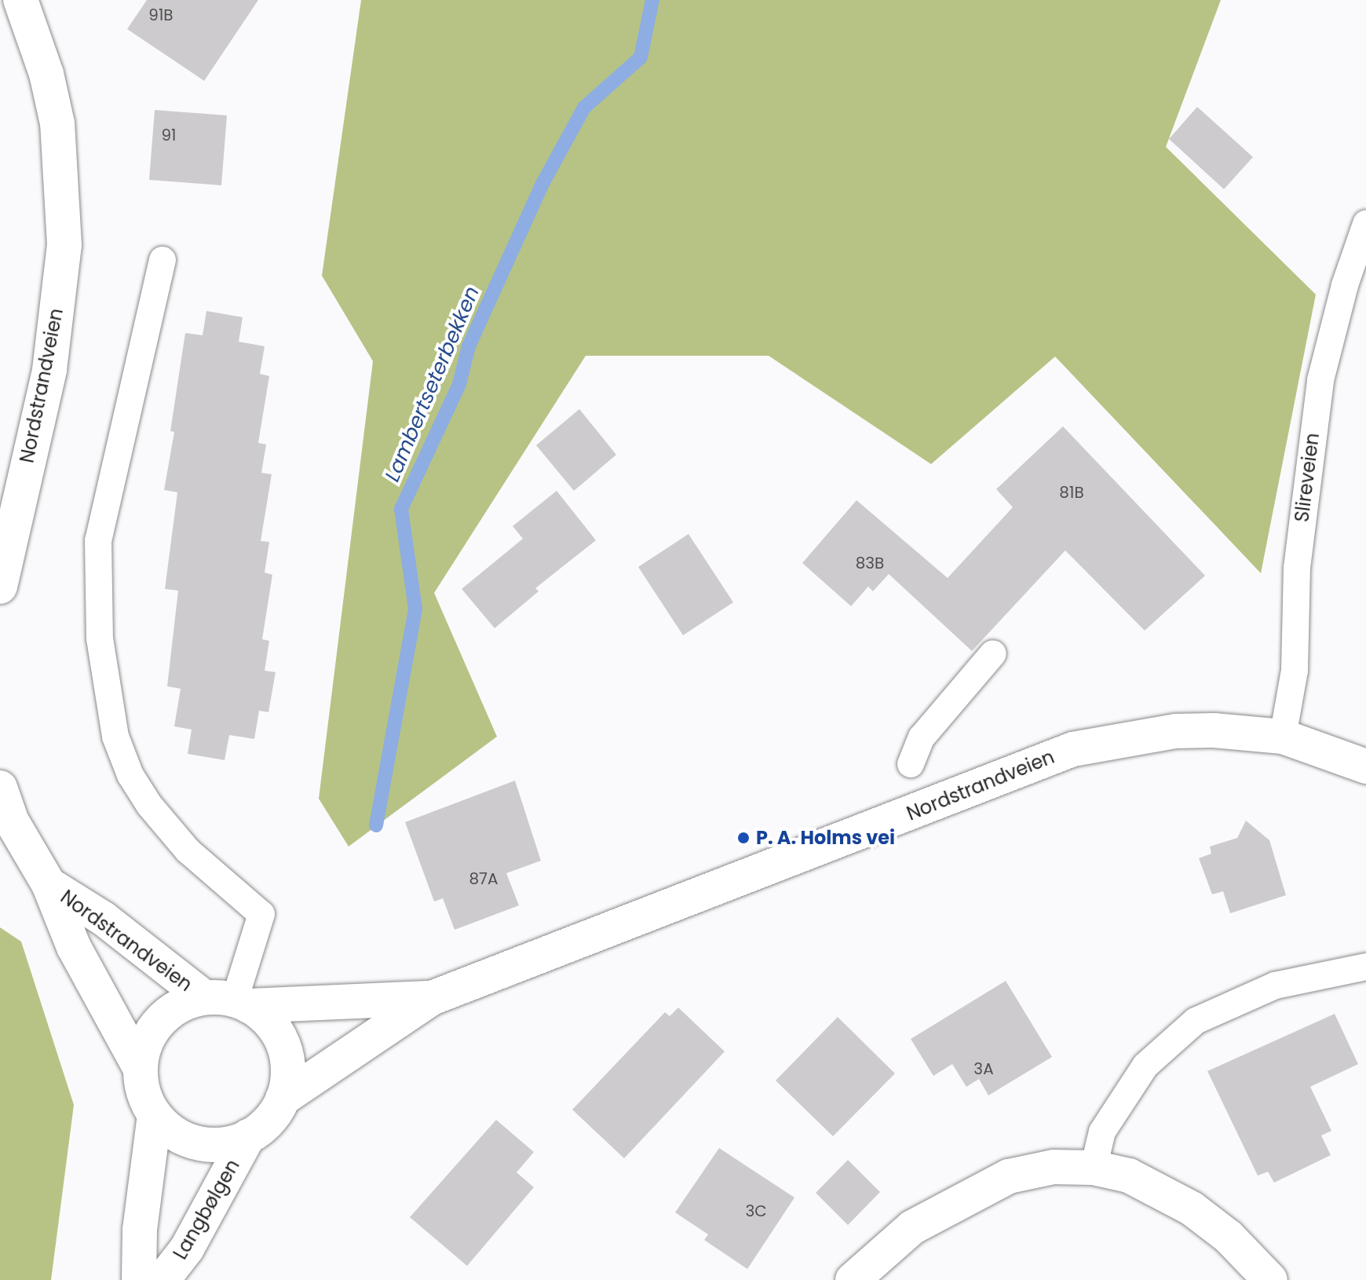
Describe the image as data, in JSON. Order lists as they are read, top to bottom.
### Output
{
  "streets": {
    "main road": ["Nordstrandveien", "Langbølgen"],
    "lane": ["Slireveien"]
  },
  "crossings": [
    ["Nordstrandveien", "Slireveien"],
    ["Nordstrandveien", "Langbølgen"]
  ],
  "water": ["Lambertseterbekken"],
  "places": ["P. A. Holms vei"],
  "house_numbers": [
    "91B",
    "91",
    "81B",
    "83B",
    "87A",
    "3A",
    "3C"
  ]
}
